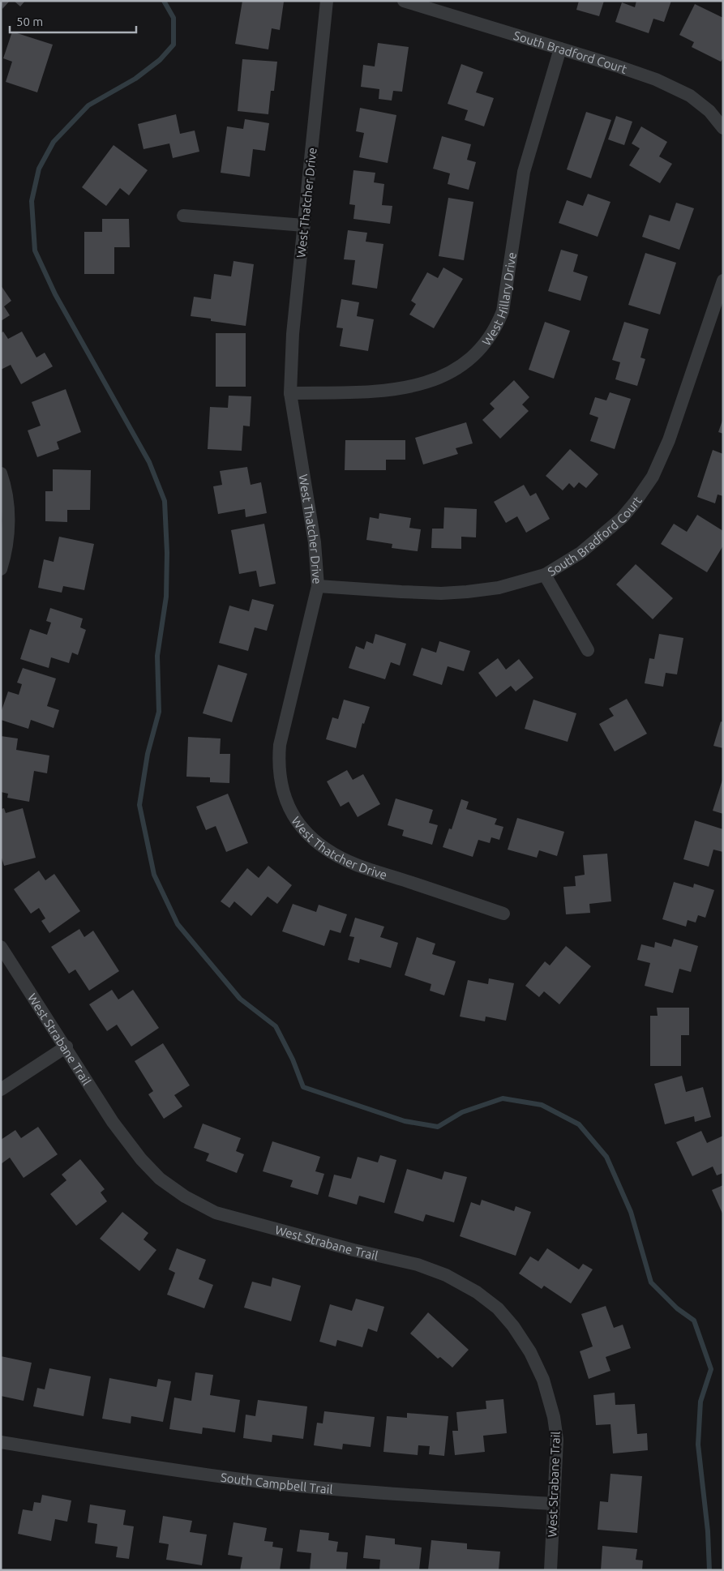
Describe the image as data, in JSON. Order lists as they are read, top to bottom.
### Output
{
  "streets": {
    "street": [
      "South Bradford Court",
      "West Thatcher Drive",
      "West Hillary Drive",
      "West Strabane Trail",
      "South Campbell Trail"
    ]
  },
  "crossings": [
    ["South Bradford Court", "West Thatcher Drive"],
    ["South Bradford Court", "West Hillary Drive"],
    ["West Thatcher Drive", "West Hillary Drive"],
    ["West Strabane Trail", "South Campbell Trail"]
  ],
  "scale_bar": "50 m"
}
